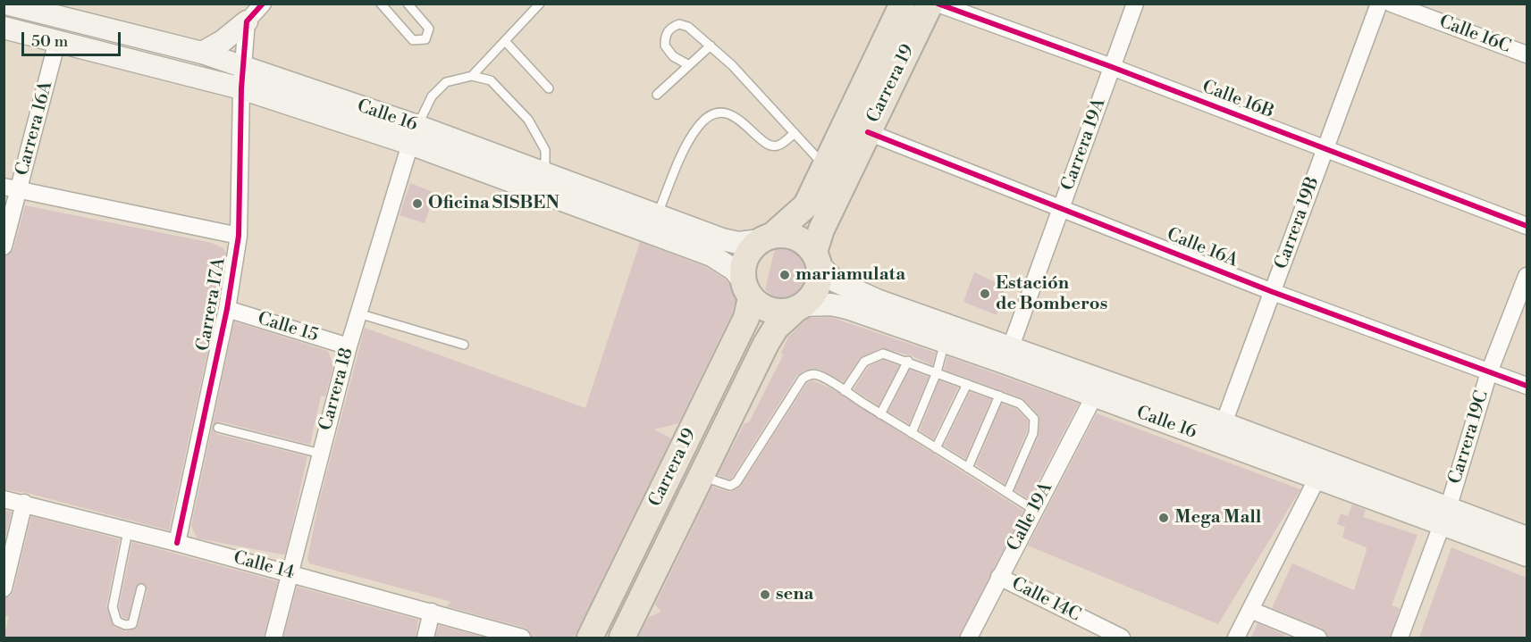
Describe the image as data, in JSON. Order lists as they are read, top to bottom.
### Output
{
  "streets": {
    "highway": ["Carrera 19"],
    "main road": ["Calle 16"],
    "street": [
      "Calle 16C",
      "Calle 16B",
      "Carrera 16A",
      "Carrera 19A",
      "Carrera 19B",
      "Calle 16A",
      "Carrera 17A",
      "Calle 15",
      "Carrera 18",
      "Carrera 19C",
      "Calle 19A",
      "Calle 14",
      "Calle 14C"
    ]
  },
  "crossings": [
    ["Carrera 19", "Calle 16"],
    ["Carrera 19", "Calle 16A"],
    ["Calle 16B", "Carrera 19A"],
    ["Calle 16B", "Carrera 19B"],
    ["Calle 16", "Carrera 16A"],
    ["Calle 16", "Carrera 19A"],
    ["Calle 16", "Carrera 19B"],
    ["Calle 16", "Carrera 17A"],
    ["Calle 16", "Carrera 18"],
    ["Calle 16", "Carrera 19C"],
    ["Calle 16", "Calle 19A"],
    ["Carrera 19A", "Calle 16A"],
    ["Carrera 19B", "Calle 16A"],
    ["Calle 16A", "Carrera 19C"],
    ["Carrera 17A", "Calle 15"],
    ["Carrera 17A", "Calle 14"],
    ["Calle 15", "Carrera 18"],
    ["Carrera 18", "Calle 14"],
    ["Calle 19A", "Calle 14C"]
  ],
  "places": [
    "Oficina SISBEN",
    "mariamulata",
    "Estación de Bomberos",
    "Mega Mall",
    "sena"
  ],
  "scale_bar": "50 m"
}
